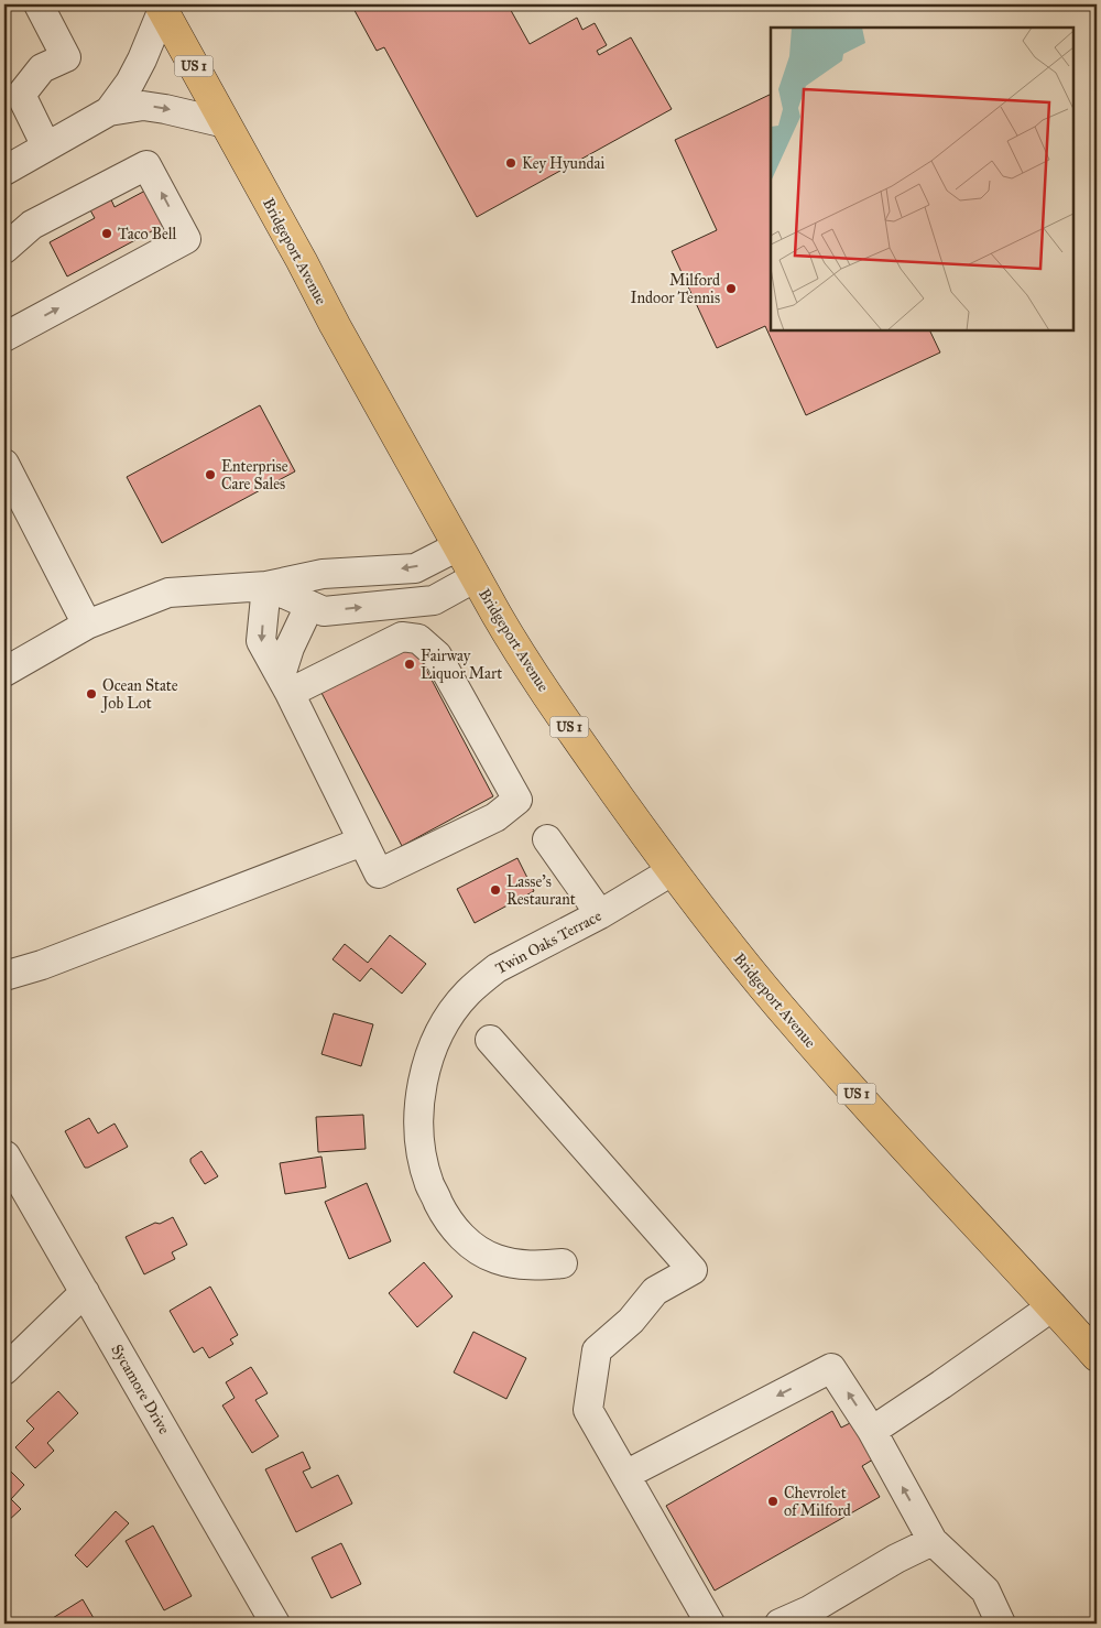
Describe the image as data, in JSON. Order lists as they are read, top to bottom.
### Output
{
  "streets": {
    "main road": ["US 1", "Bridgeport Avenue"],
    "street": ["Twin Oaks Terrace", "Sycamore Drive"]
  },
  "crossings": [
    ["Bridgeport Avenue", "Twin Oaks Terrace"]
  ],
  "places": [
    "Key Hyundai",
    "Taco Bell",
    "Milford Indoor Tennis",
    "Enterprise Care Sales",
    "Fairway Liquor Mart",
    "Ocean State Job Lot",
    "Lasse's Restaurant",
    "Chevrolet of Milford"
  ]
}
